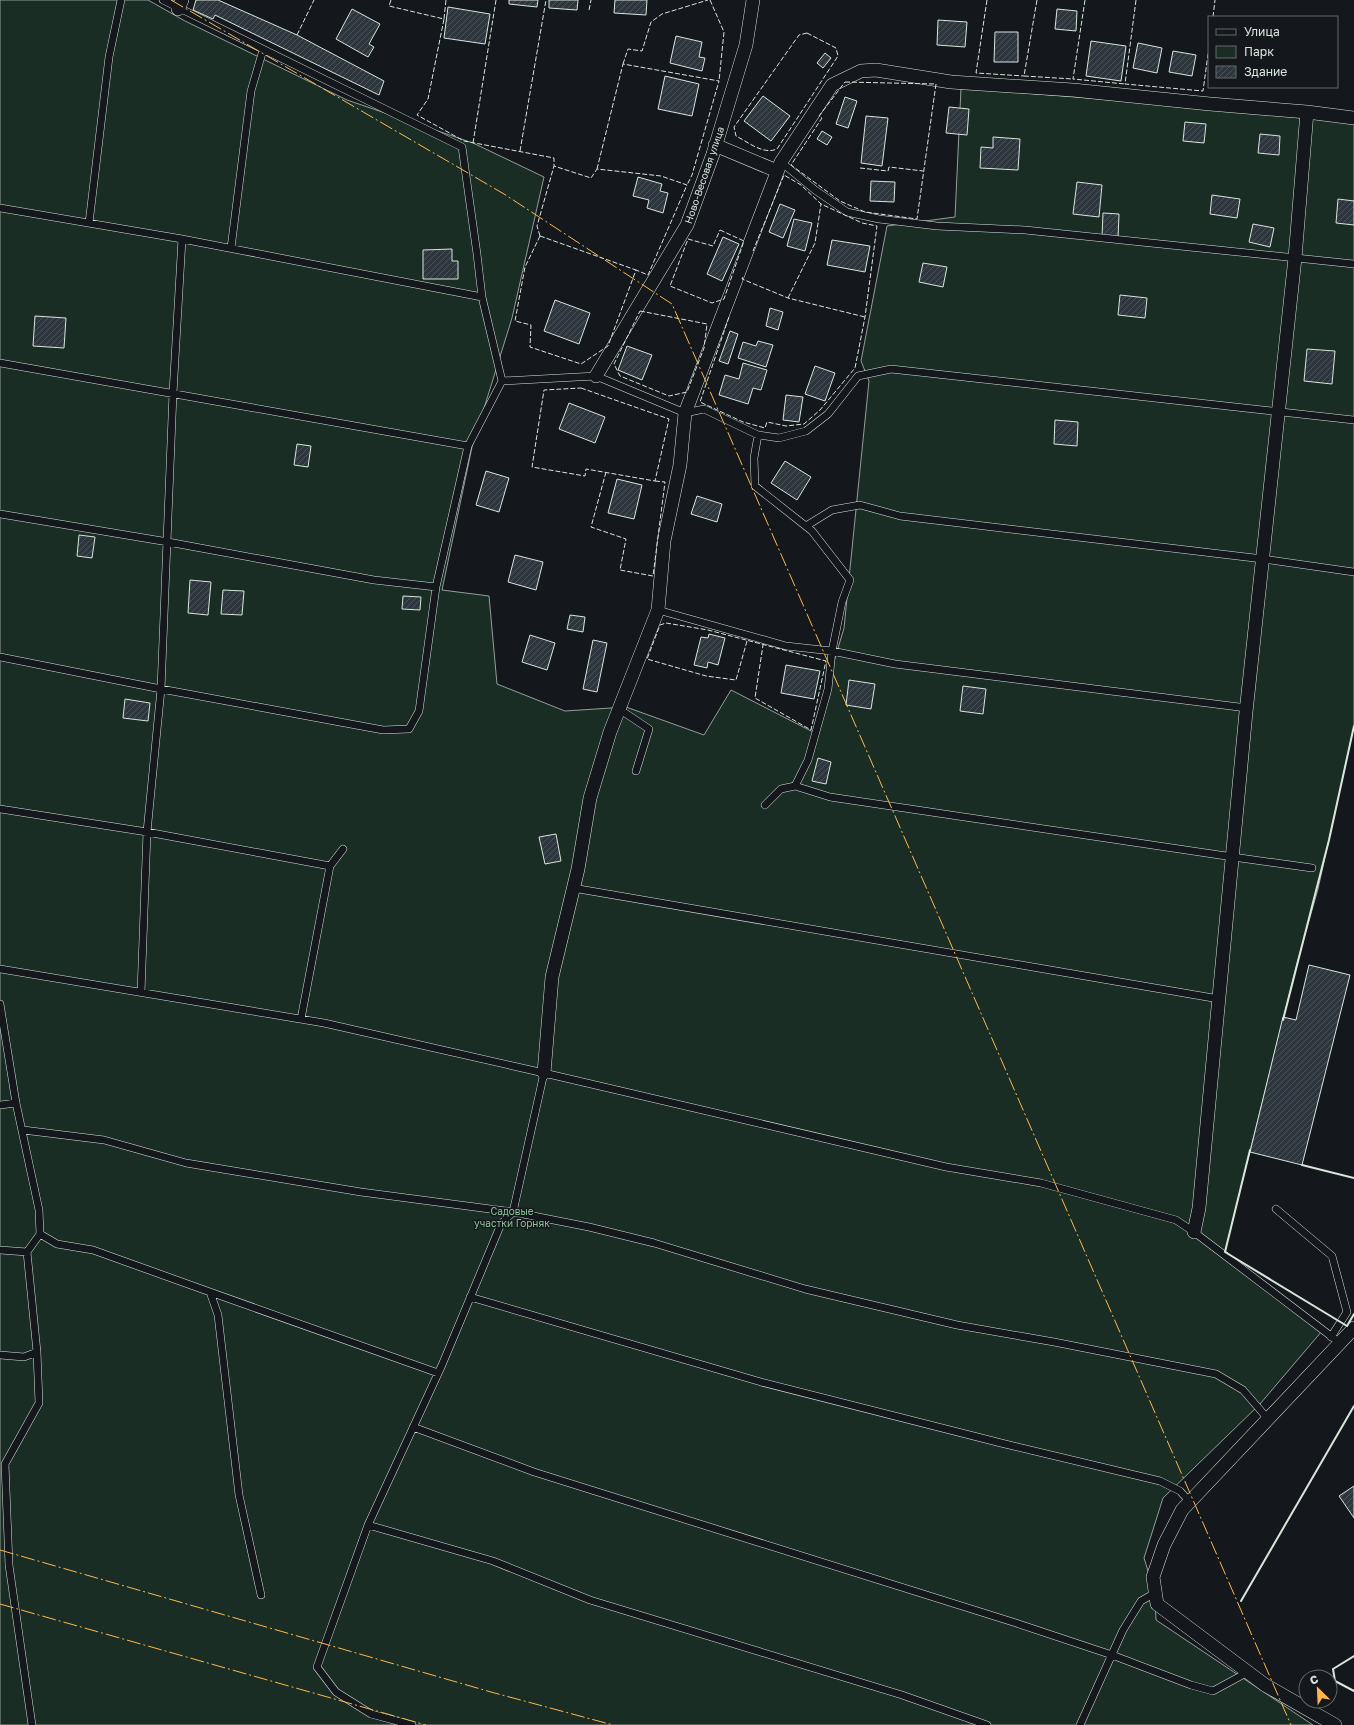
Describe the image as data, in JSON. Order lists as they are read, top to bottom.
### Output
{
  "streets": {
    "street": ["Ново-Весовая улица"]
  },
  "parks": ["Садовые участки Горняк"],
  "legend": ["Улица", "Парк", "Здание"],
  "north": "top left"
}
